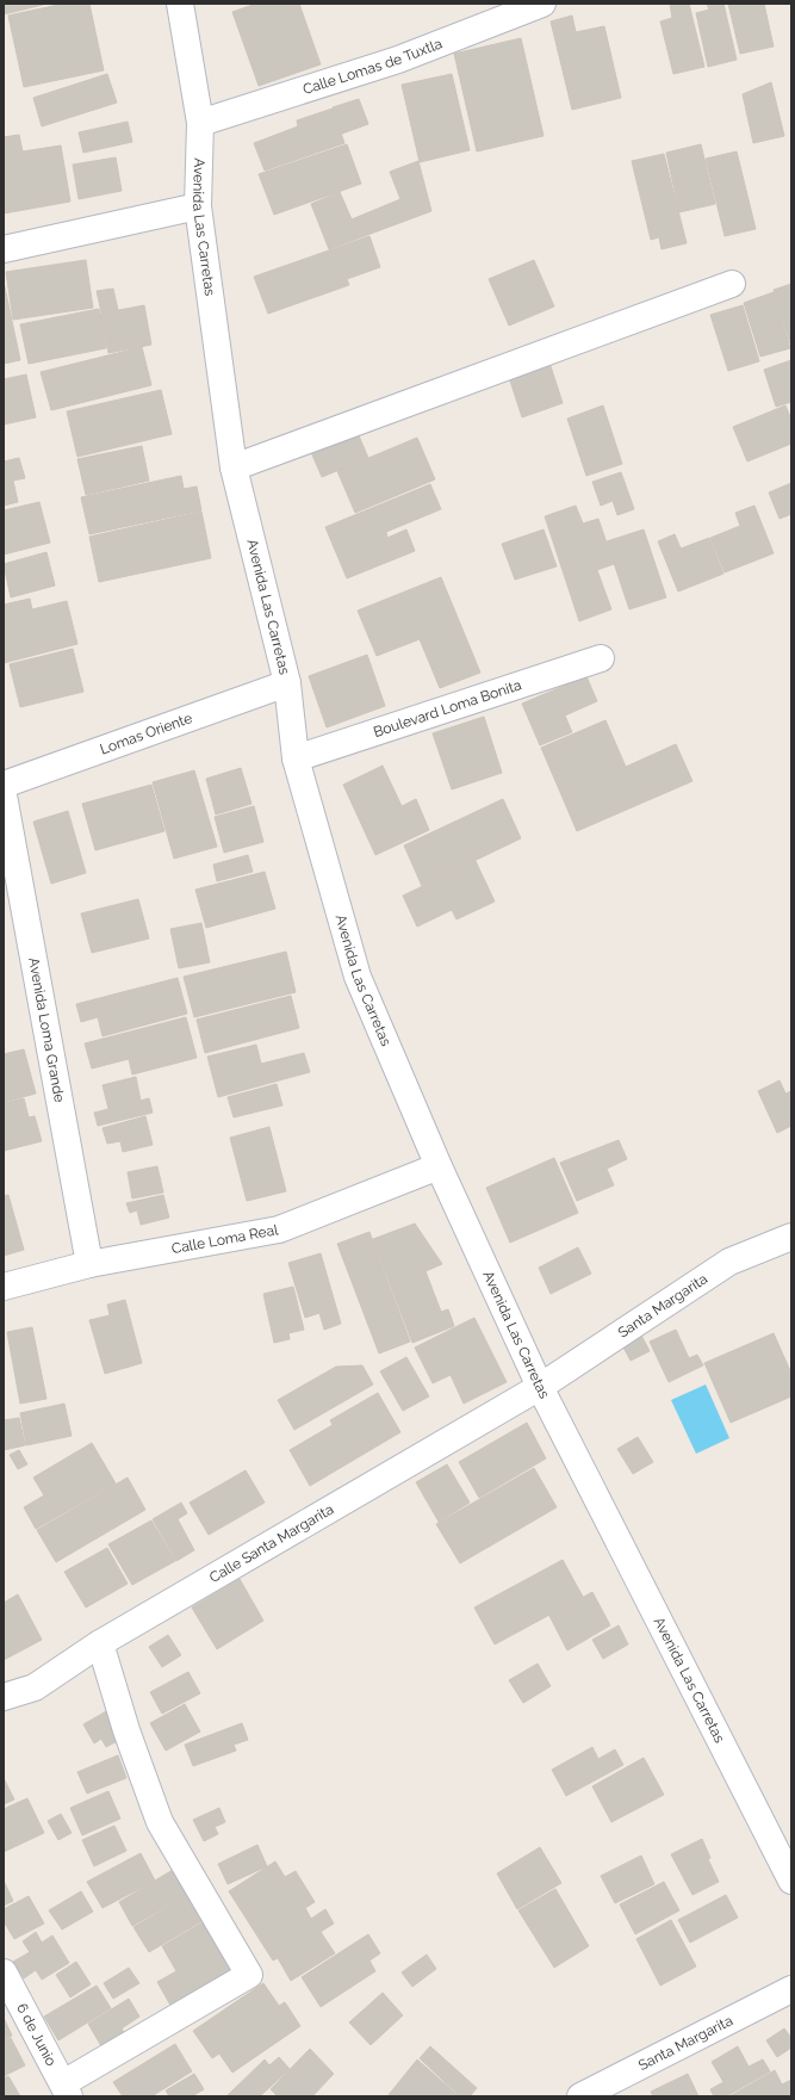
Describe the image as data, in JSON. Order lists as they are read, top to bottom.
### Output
{
  "streets": {
    "street": [
      "Calle Lomas de Tuxtla",
      "Avenida Las Carretas",
      "Boulevard Loma Bonita",
      "Lomas Oriente",
      "Avenida Loma Grande",
      "Calle Loma Real",
      "Santa Margarita",
      "Calle Santa Margarita",
      "6 de Junio"
    ]
  },
  "crossings": [
    ["Calle Lomas de Tuxtla", "Avenida Las Carretas"],
    ["Avenida Las Carretas", "Boulevard Loma Bonita"],
    ["Avenida Las Carretas", "Lomas Oriente"],
    ["Avenida Las Carretas", "Calle Loma Real"],
    ["Avenida Las Carretas", "Santa Margarita"],
    ["Avenida Las Carretas", "Calle Santa Margarita"],
    ["Avenida Loma Grande", "Calle Loma Real"],
    ["Santa Margarita", "Calle Santa Margarita"]
  ]
}
